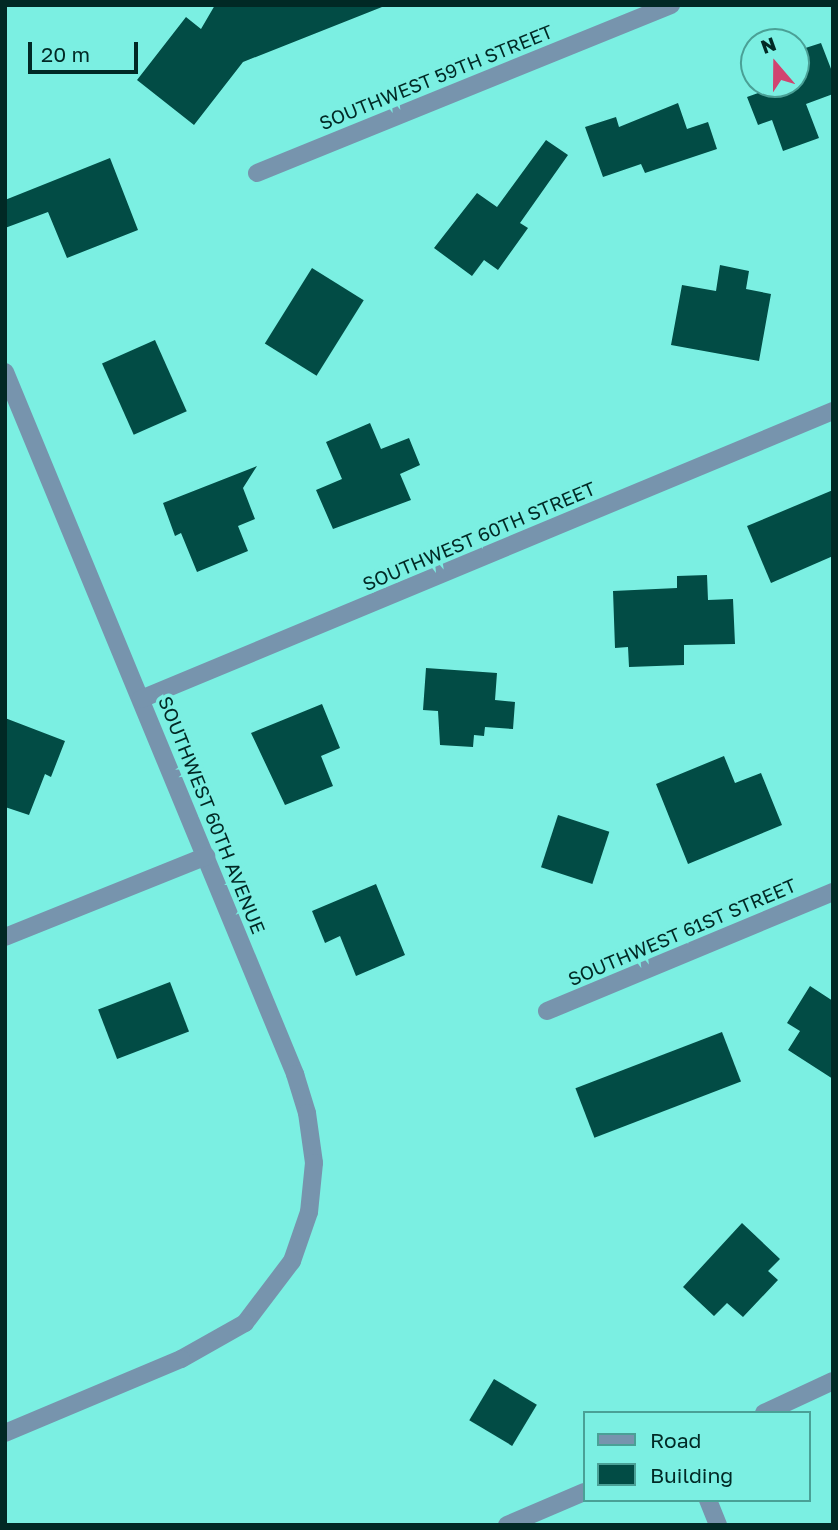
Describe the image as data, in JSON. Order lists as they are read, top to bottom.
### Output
{
  "streets": {
    "street": [
      "SOUTHWEST 59TH STREET",
      "SOUTHWEST 60TH STREET",
      "SOUTHWEST 60TH AVENUE",
      "SOUTHWEST 61ST STREET"
    ]
  },
  "crossings": [
    ["SOUTHWEST 60TH STREET", "SOUTHWEST 60TH AVENUE"]
  ],
  "legend": ["Road", "Building"],
  "scale_bar": "20 m",
  "north": "top"
}
